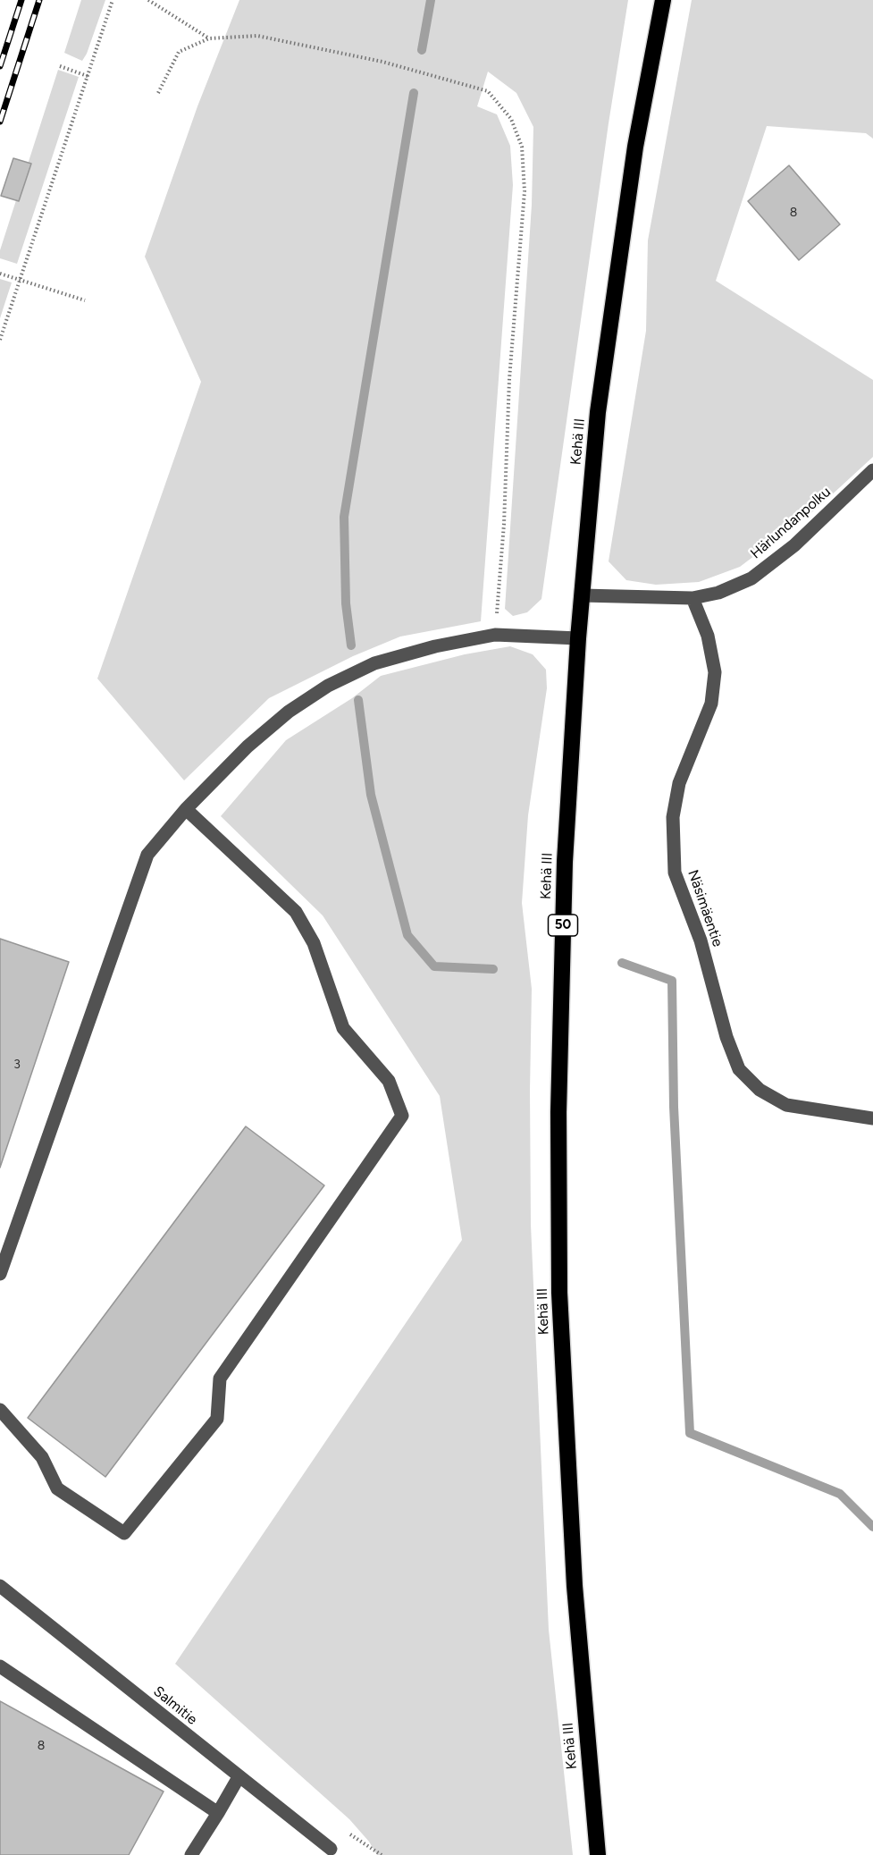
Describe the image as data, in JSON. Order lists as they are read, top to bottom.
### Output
{
  "streets": {
    "highway": ["Kehä III", "50"],
    "street": ["Härlundanpolku", "Näsimäentie", "Salmitie"]
  },
  "crossings": [
    ["Härlundanpolku", "Näsimäentie"]
  ],
  "house_numbers": ["8", "3", "8"]
}
